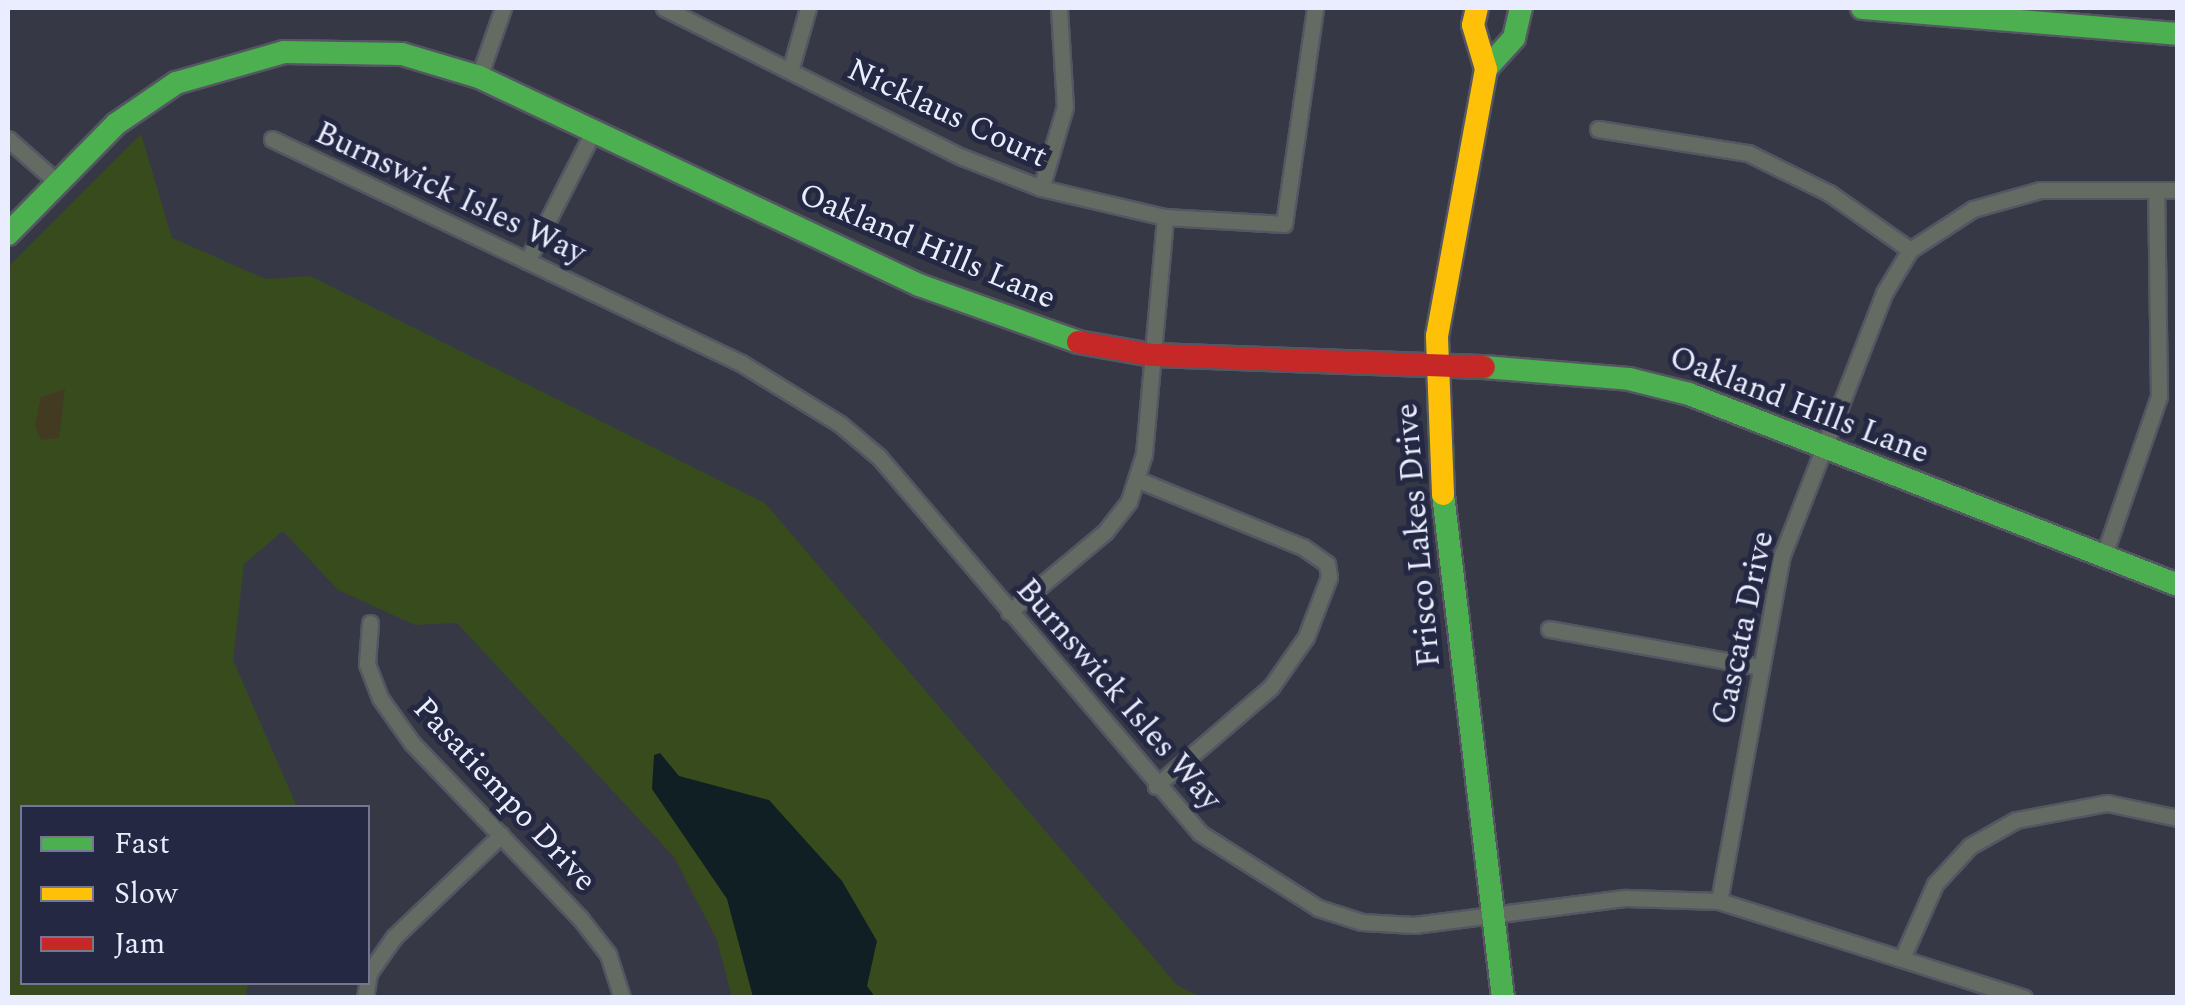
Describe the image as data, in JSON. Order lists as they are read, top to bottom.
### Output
{
  "streets": {
    "street": [
      "Nicklaus Court",
      "Burnswick Isles Way",
      "Oakland Hills Lane",
      "Frisco Lakes Drive",
      "Cascata Drive",
      "Pasatiempo Drive"
    ]
  },
  "crossings": [
    ["Burnswick Isles Way", "Frisco Lakes Drive"],
    ["Burnswick Isles Way", "Cascata Drive"],
    ["Oakland Hills Lane", "Frisco Lakes Drive"],
    ["Oakland Hills Lane", "Cascata Drive"]
  ],
  "legend": ["Fast", "Slow", "Jam"]
}
